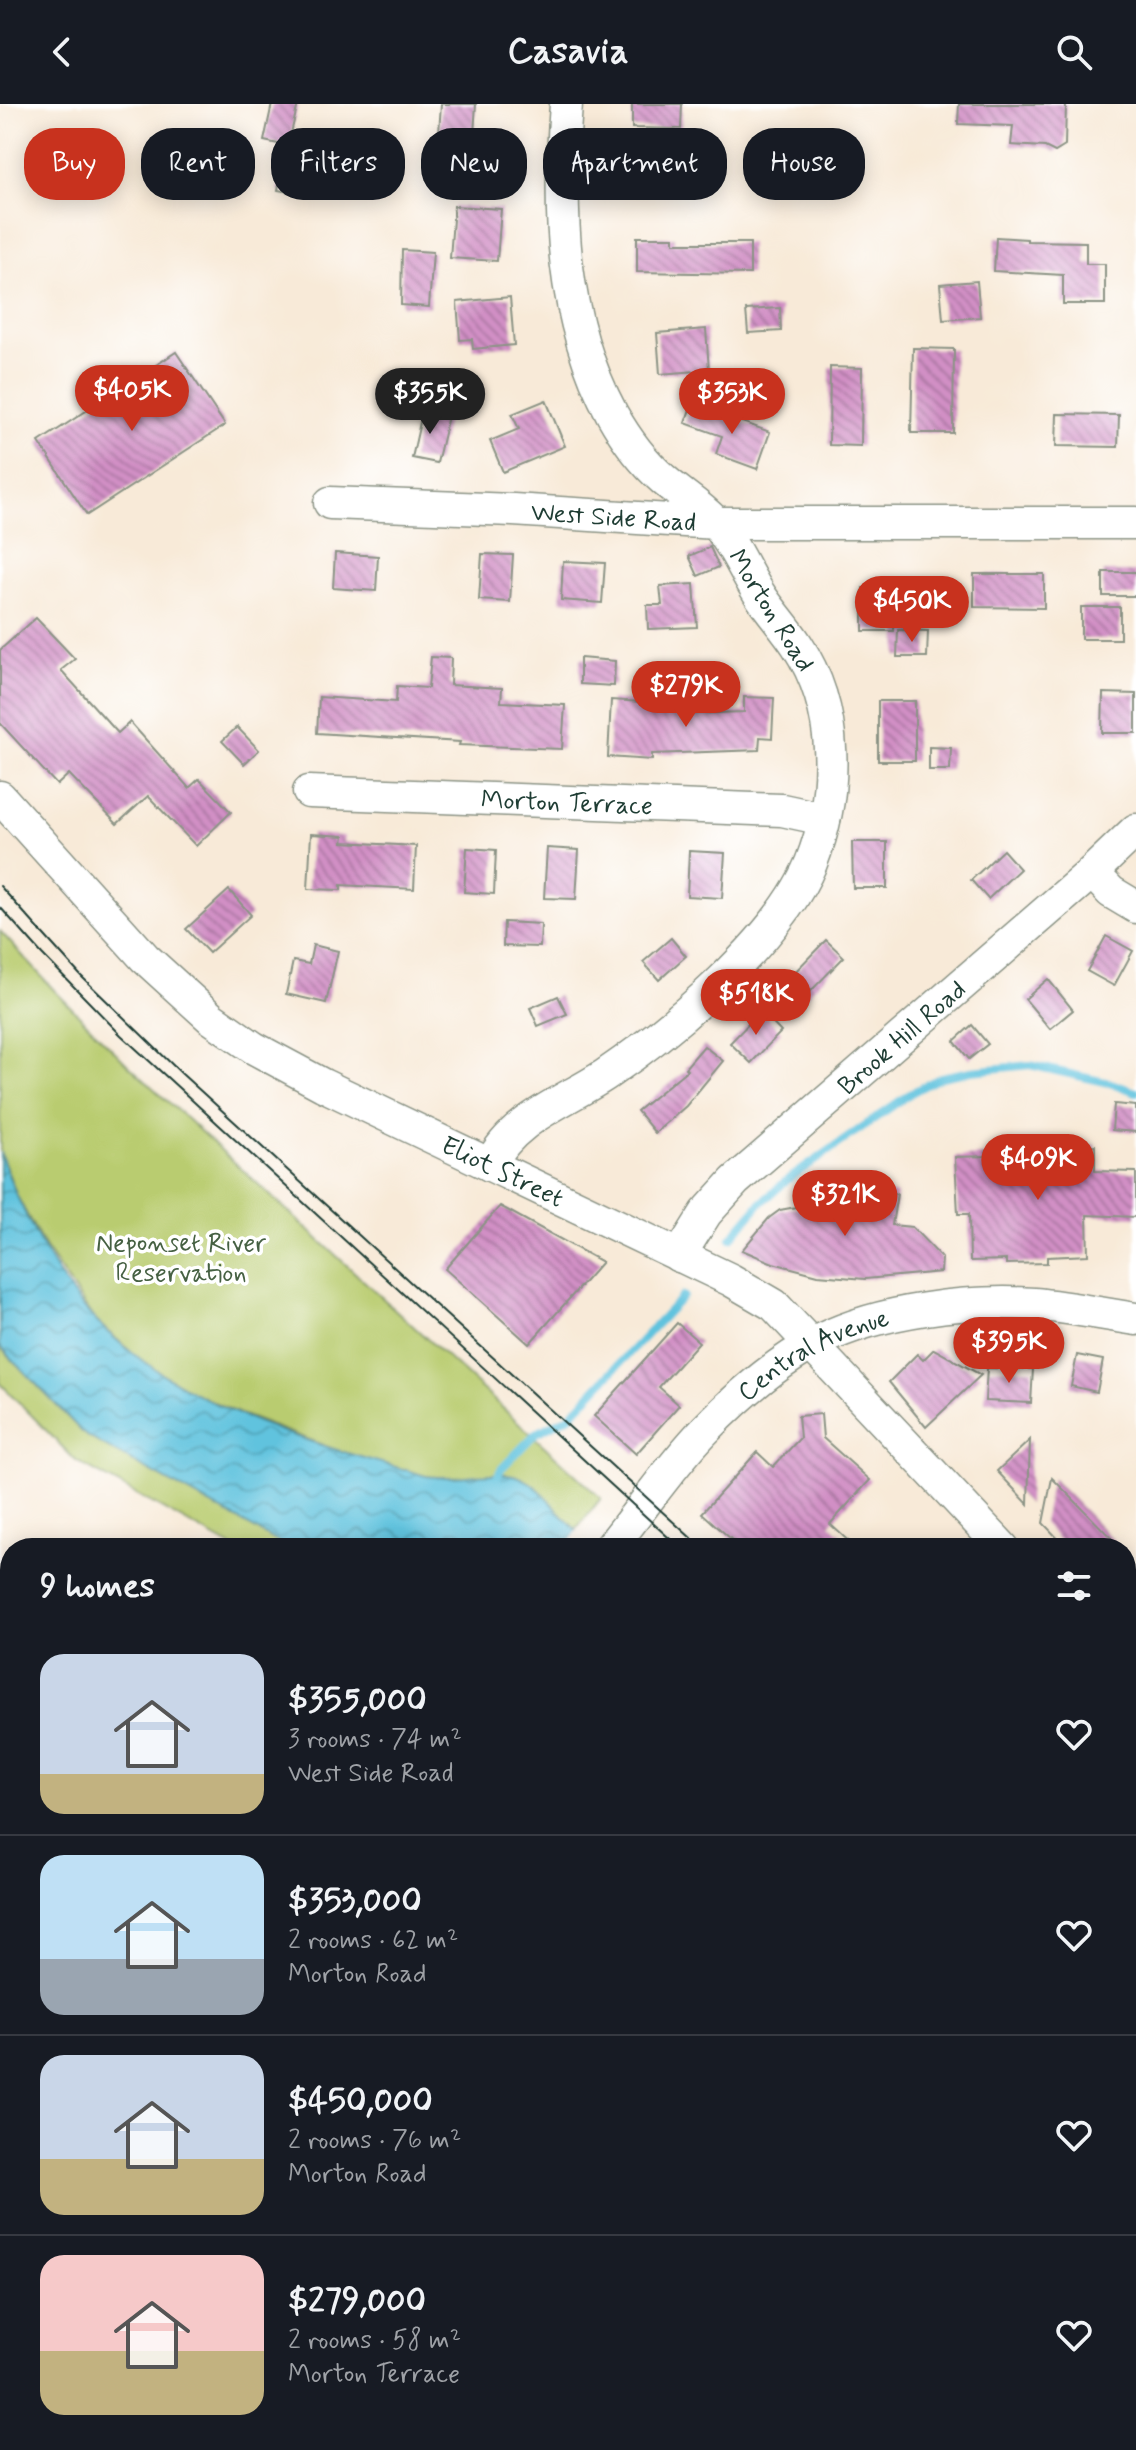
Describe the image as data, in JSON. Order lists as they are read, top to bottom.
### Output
{
  "streets": {
    "street": [
      "West Side Road",
      "Morton Road",
      "Morton Terrace",
      "Brook Hill Road",
      "Eliot Street",
      "Central Avenue"
    ]
  },
  "crossings": [
    ["West Side Road", "Morton Road"],
    ["Morton Road", "Morton Terrace"],
    ["Morton Road", "Eliot Street"],
    ["Brook Hill Road", "Eliot Street"],
    ["Eliot Street", "Central Avenue"]
  ],
  "parks": ["Neponset River Reservation"],
  "page": {
    "header": "Casavia",
    "chip": [
      "Buy",
      "Rent",
      "Filters",
      "New",
      "Apartment",
      "House"
    ],
    "price": [
      "$405K",
      "$355K",
      "$353K",
      "$450K",
      "$279K",
      "$518K",
      "$409K",
      "$321K",
      "$395K"
    ],
    "heading": "9 homes",
    "list": [
      {
        "name": "$355,000",
        "note": "3 rooms · 74 m² · West Side Road"
      },
      {
        "name": "$353,000",
        "note": "2 rooms · 62 m² · Morton Road"
      },
      {
        "name": "$450,000",
        "note": "2 rooms · 76 m² · Morton Road"
      },
      {
        "name": "$279,000",
        "note": "2 rooms · 58 m² · Morton Terrace"
      }
    ]
  }
}
